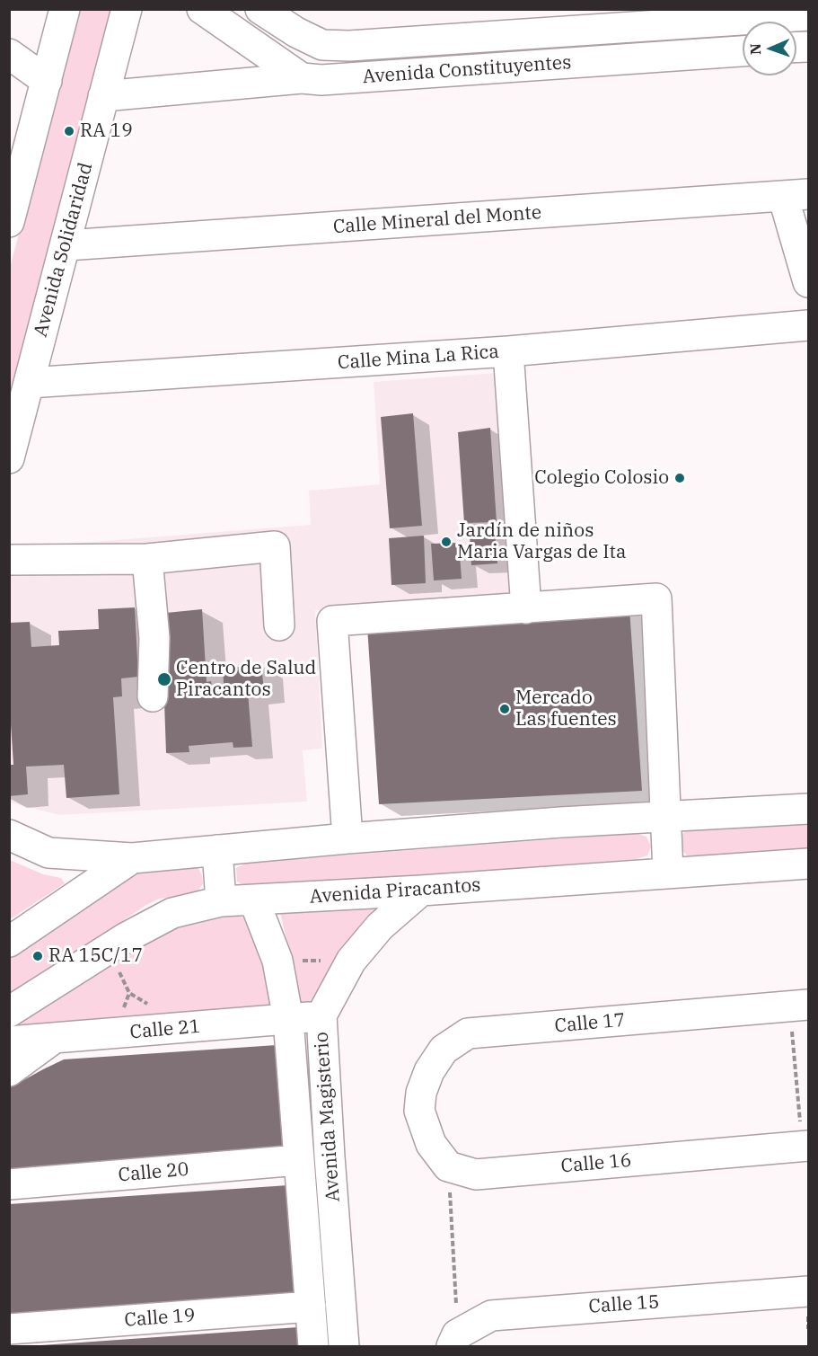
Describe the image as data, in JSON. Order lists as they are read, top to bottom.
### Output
{
  "streets": {
    "street": [
      "Avenida Constituyentes",
      "Calle Mineral del Monte",
      "Avenida Solidaridad",
      "Calle Mina La Rica",
      "Avenida Piracantos",
      "Calle 17",
      "Calle 21",
      "Avenida Magisterio",
      "Calle 16",
      "Calle 20",
      "Calle 15",
      "Calle 19"
    ]
  },
  "crossings": [
    ["Avenida Constituyentes", "Avenida Solidaridad"],
    ["Calle Mineral del Monte", "Avenida Solidaridad"],
    ["Avenida Solidaridad", "Calle Mina La Rica"],
    ["Avenida Piracantos", "Avenida Magisterio"],
    ["Calle 17", "Calle 16"],
    ["Calle 21", "Avenida Magisterio"],
    ["Avenida Magisterio", "Calle 20"],
    ["Avenida Magisterio", "Calle 19"]
  ],
  "places": [
    "RA 19",
    "Colegio Colosio",
    "Jardín de niños Maria Vargas de Ita",
    "Centro de Salud Piracantos",
    "Mercado Las fuentes",
    "RA 15C/17"
  ],
  "north": "left"
}
